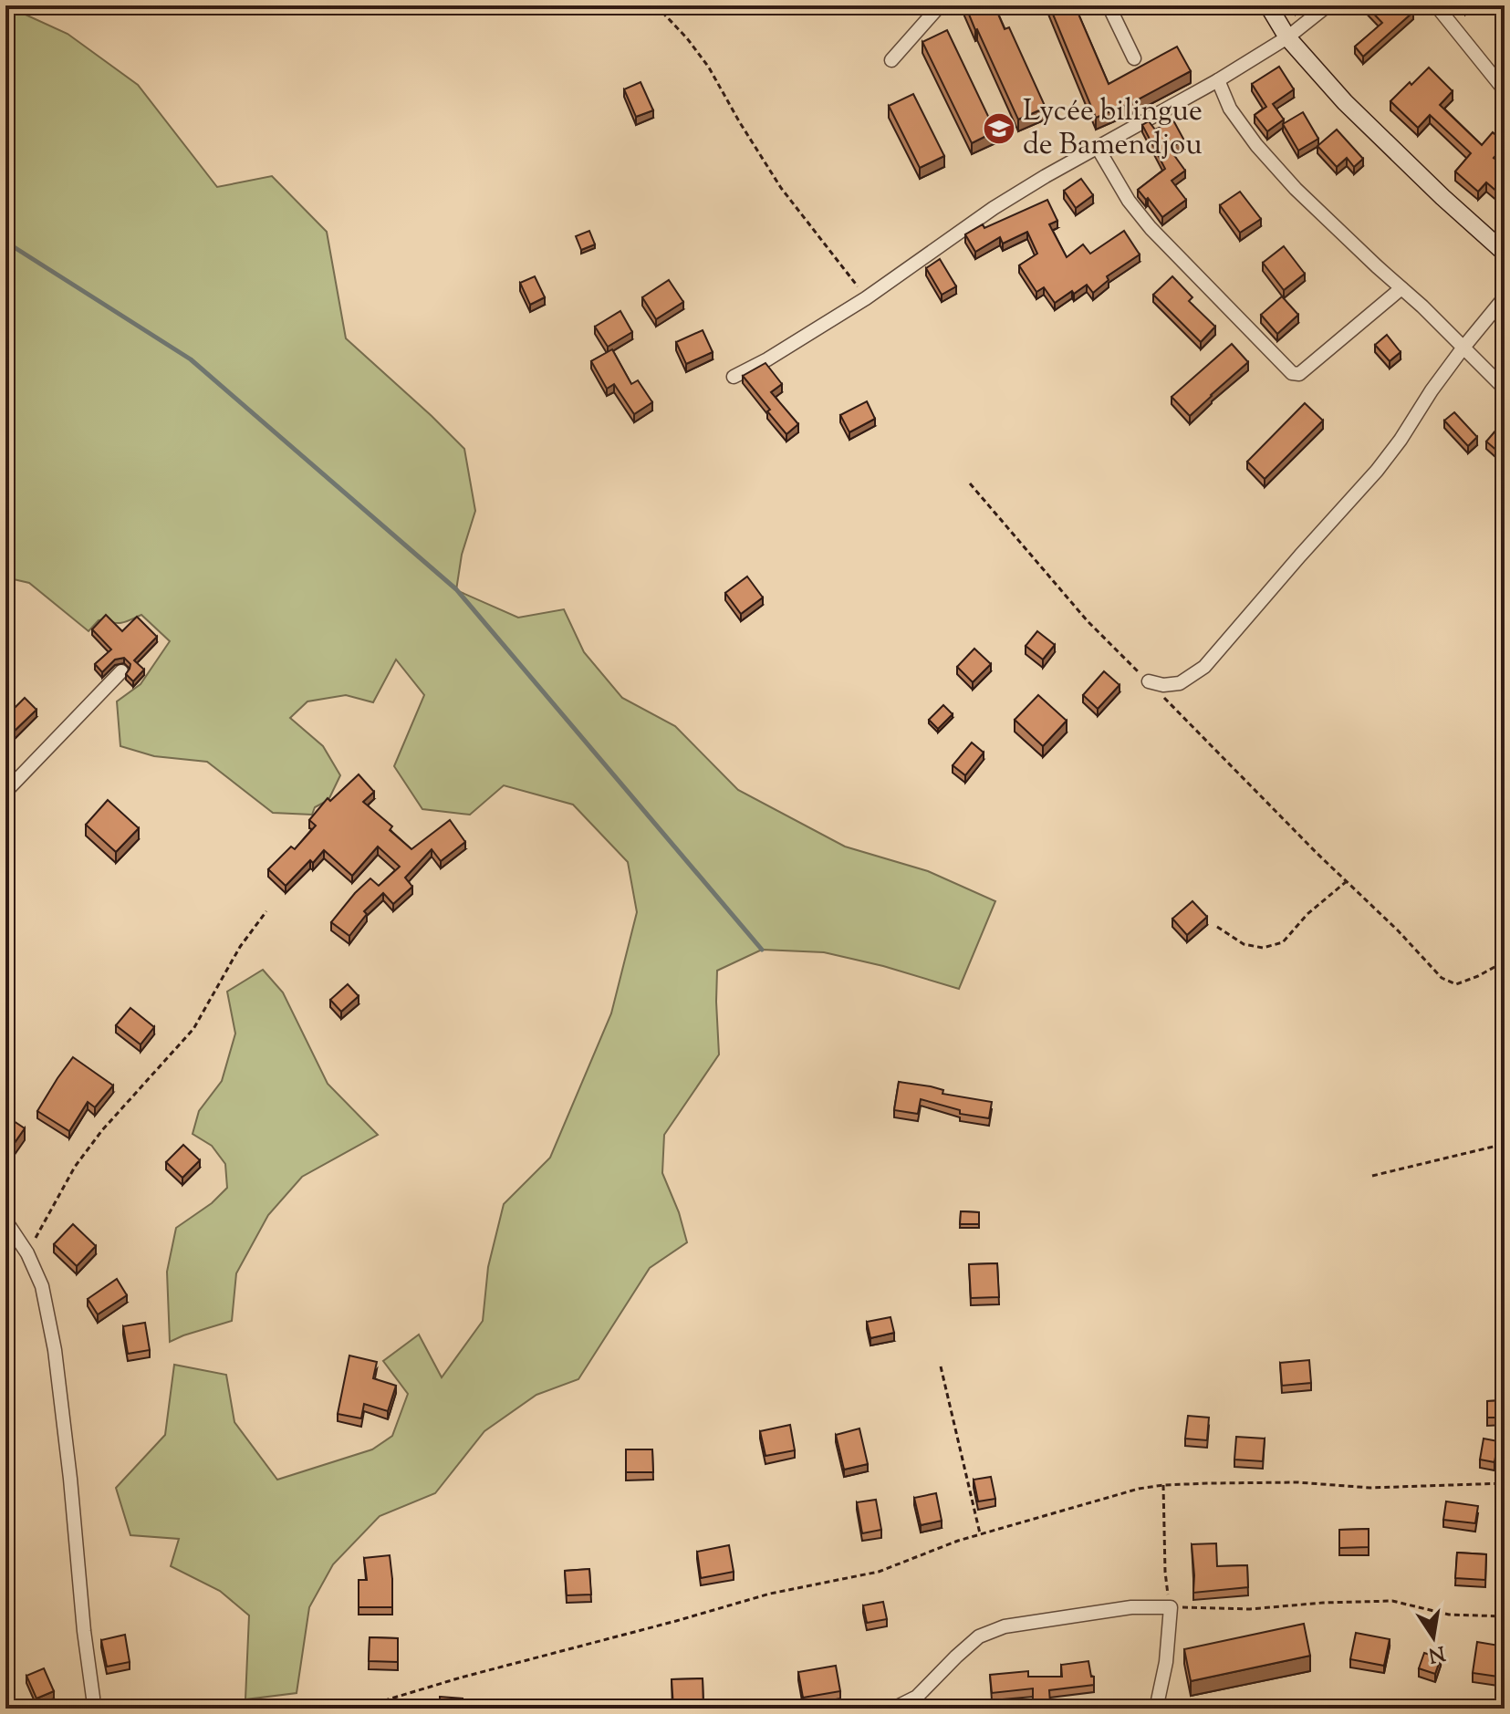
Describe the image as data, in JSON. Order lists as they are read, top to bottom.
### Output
{
  "places": {
    "school or university": ["Lycée bilingue de Bamendjou"]
  },
  "north": "bottom"
}
